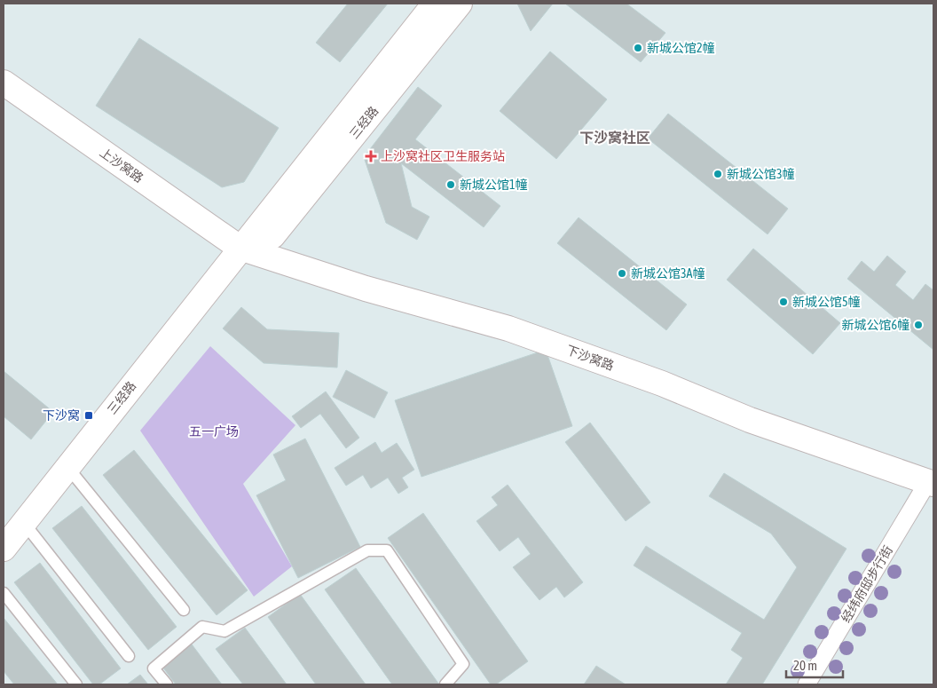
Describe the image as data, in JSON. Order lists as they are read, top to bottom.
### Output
{
  "streets": {
    "main road": ["三经路", "上沙窝路", "下沙窝路"],
    "street": ["经纬府邸步行街"]
  },
  "crossings": [
    ["三经路", "上沙窝路"],
    ["三经路", "下沙窝路"],
    ["上沙窝路", "下沙窝路"],
    ["下沙窝路", "经纬府邸步行街"]
  ],
  "districts": ["下沙窝社区"],
  "parks": ["五一广场"],
  "places": {
    "other": [
      "新城公馆2幢",
      "新城公馆3幢",
      "新城公馆1幢",
      "新城公馆3A幢",
      "新城公馆5幢",
      "新城公馆6幢"
    ],
    "health": ["上沙窝社区卫生服务站"],
    "transit": ["下沙窝"]
  },
  "scale_bar": "20 m"
}
